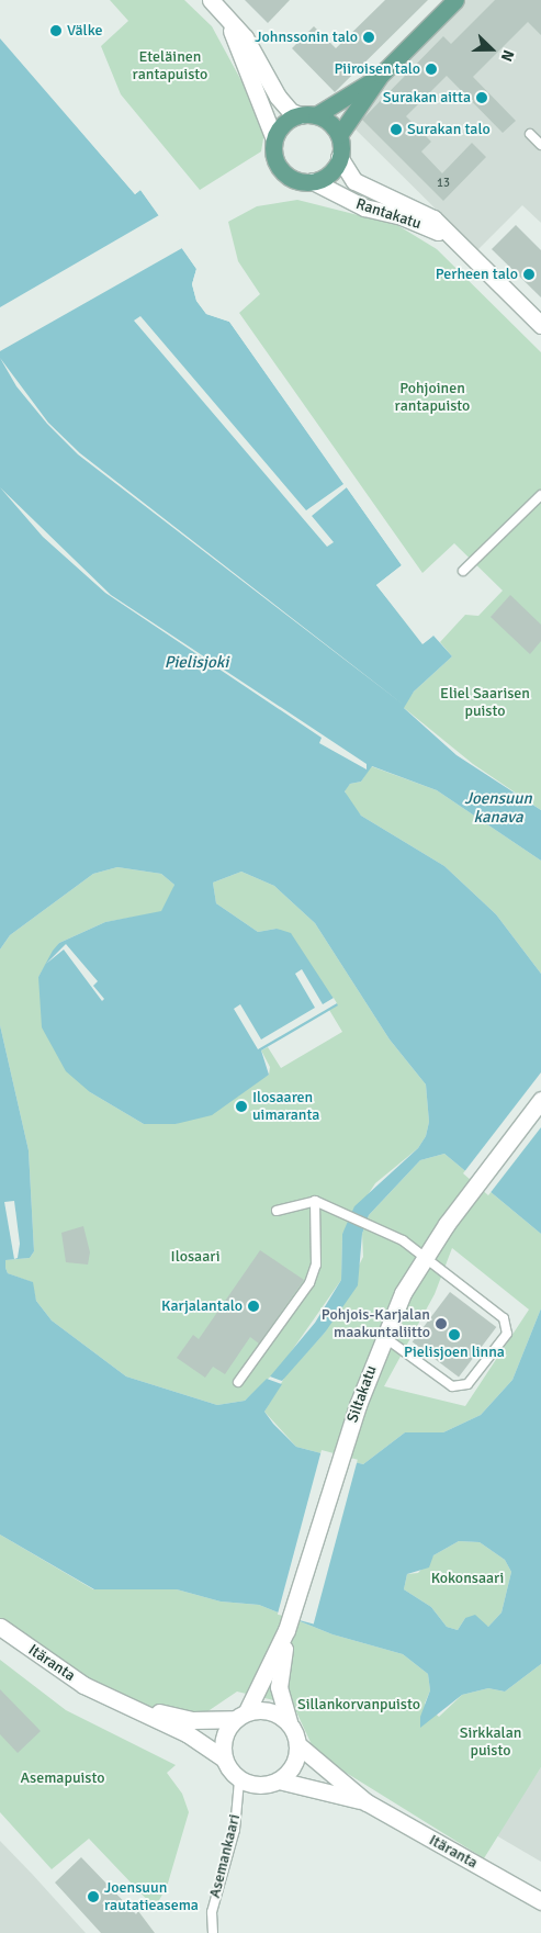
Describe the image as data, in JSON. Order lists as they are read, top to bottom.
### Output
{
  "streets": {
    "street": ["Rantakatu", "Siltakatu", "Itäranta"],
    "lane": ["Asemankaari"]
  },
  "crossings": [
    ["Siltakatu", "Itäranta"],
    ["Siltakatu", "Asemankaari"],
    ["Itäranta", "Asemankaari"]
  ],
  "water": ["Pielisjoki", "Joensuun kanava"],
  "parks": [
    "Eteläinen rantapuisto",
    "Pohjoinen rantapuisto",
    "Eliel Saarisen puisto",
    "Ilosaari",
    "Kokonsaari",
    "Sillankorvanpuisto",
    "Sirkkalan puisto",
    "Asemapuisto"
  ],
  "places": [
    "Välke",
    "Johnssonin talo",
    "Piiroisen talo",
    "Surakan aitta",
    "Surakan talo",
    "Perheen talo",
    "Ilosaaren uimaranta",
    "Karjalantalo",
    "Pohjois-Karjalan maakuntaliitto",
    "Pielisjoen linna",
    "Joensuun rautatieasema"
  ],
  "house_numbers": ["13"],
  "north": "right"
}
